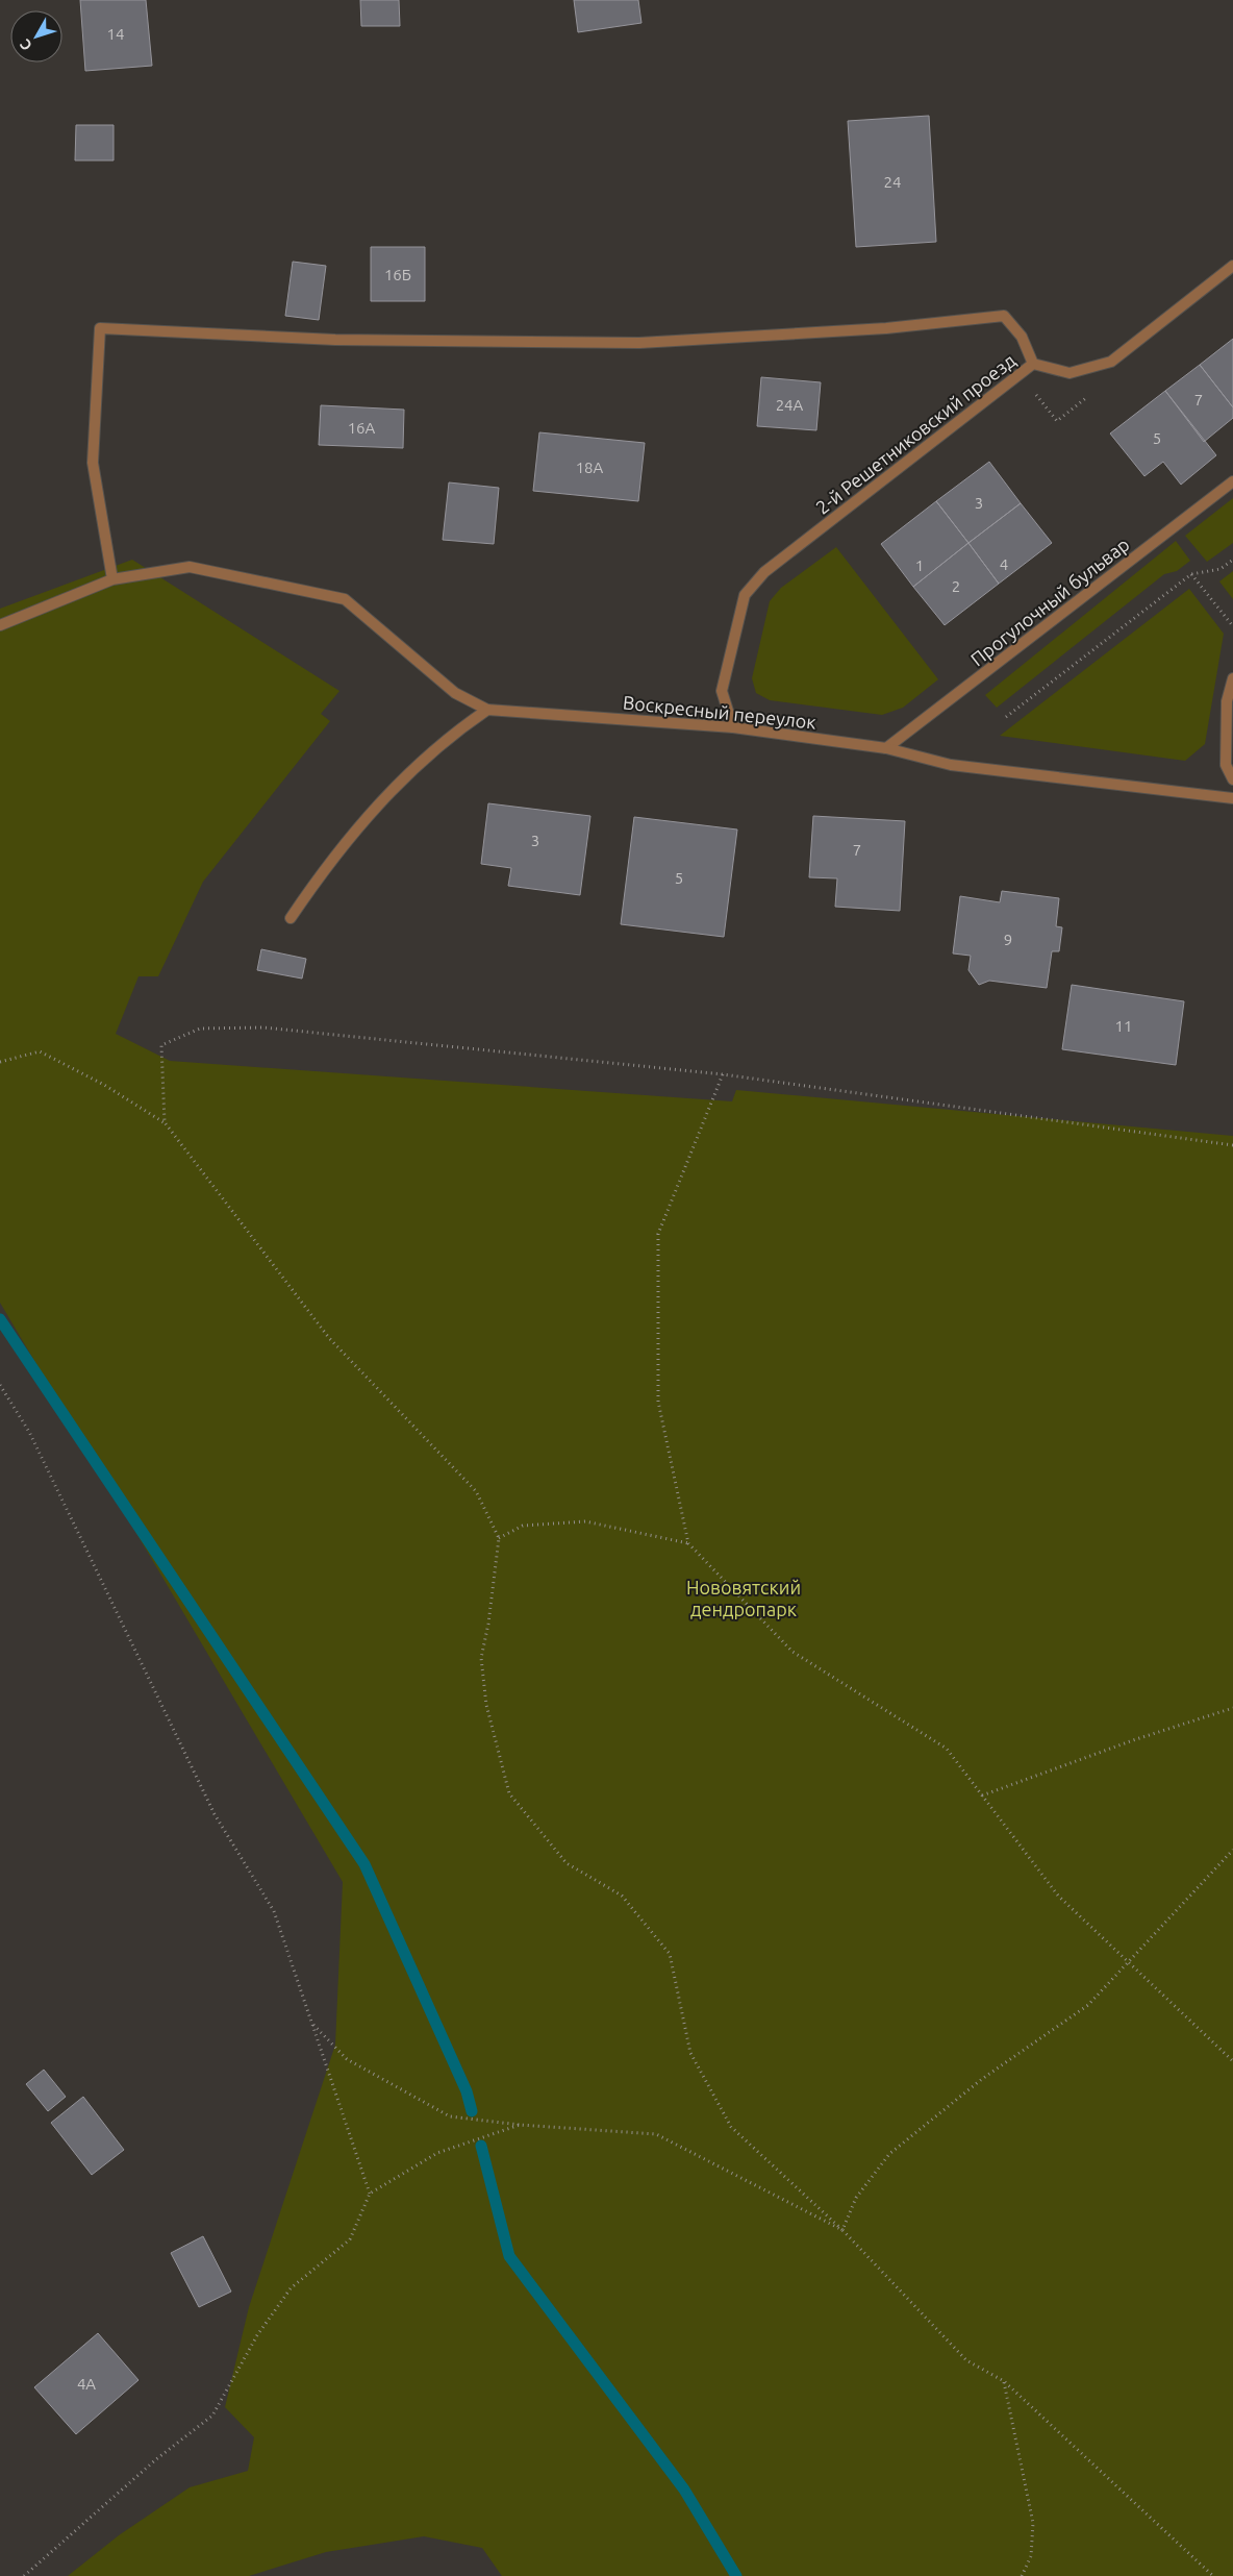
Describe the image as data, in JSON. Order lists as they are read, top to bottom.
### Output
{
  "streets": {
    "street": ["2-й Решетниковский проезд", "Прогулочный бульвар", "Воскресный переулок"]
  },
  "crossings": [
    ["2-й Решетниковский проезд", "Воскресный переулок"],
    ["Прогулочный бульвар", "Воскресный переулок"]
  ],
  "parks": ["Нововятский дендропарк"],
  "house_numbers": [
    "14",
    "24",
    "16Б",
    "7",
    "24А",
    "16А",
    "5",
    "18А",
    "3",
    "4",
    "1",
    "2",
    "3",
    "7",
    "5",
    "9",
    "11",
    "4А"
  ],
  "north": "bottom left"
}
